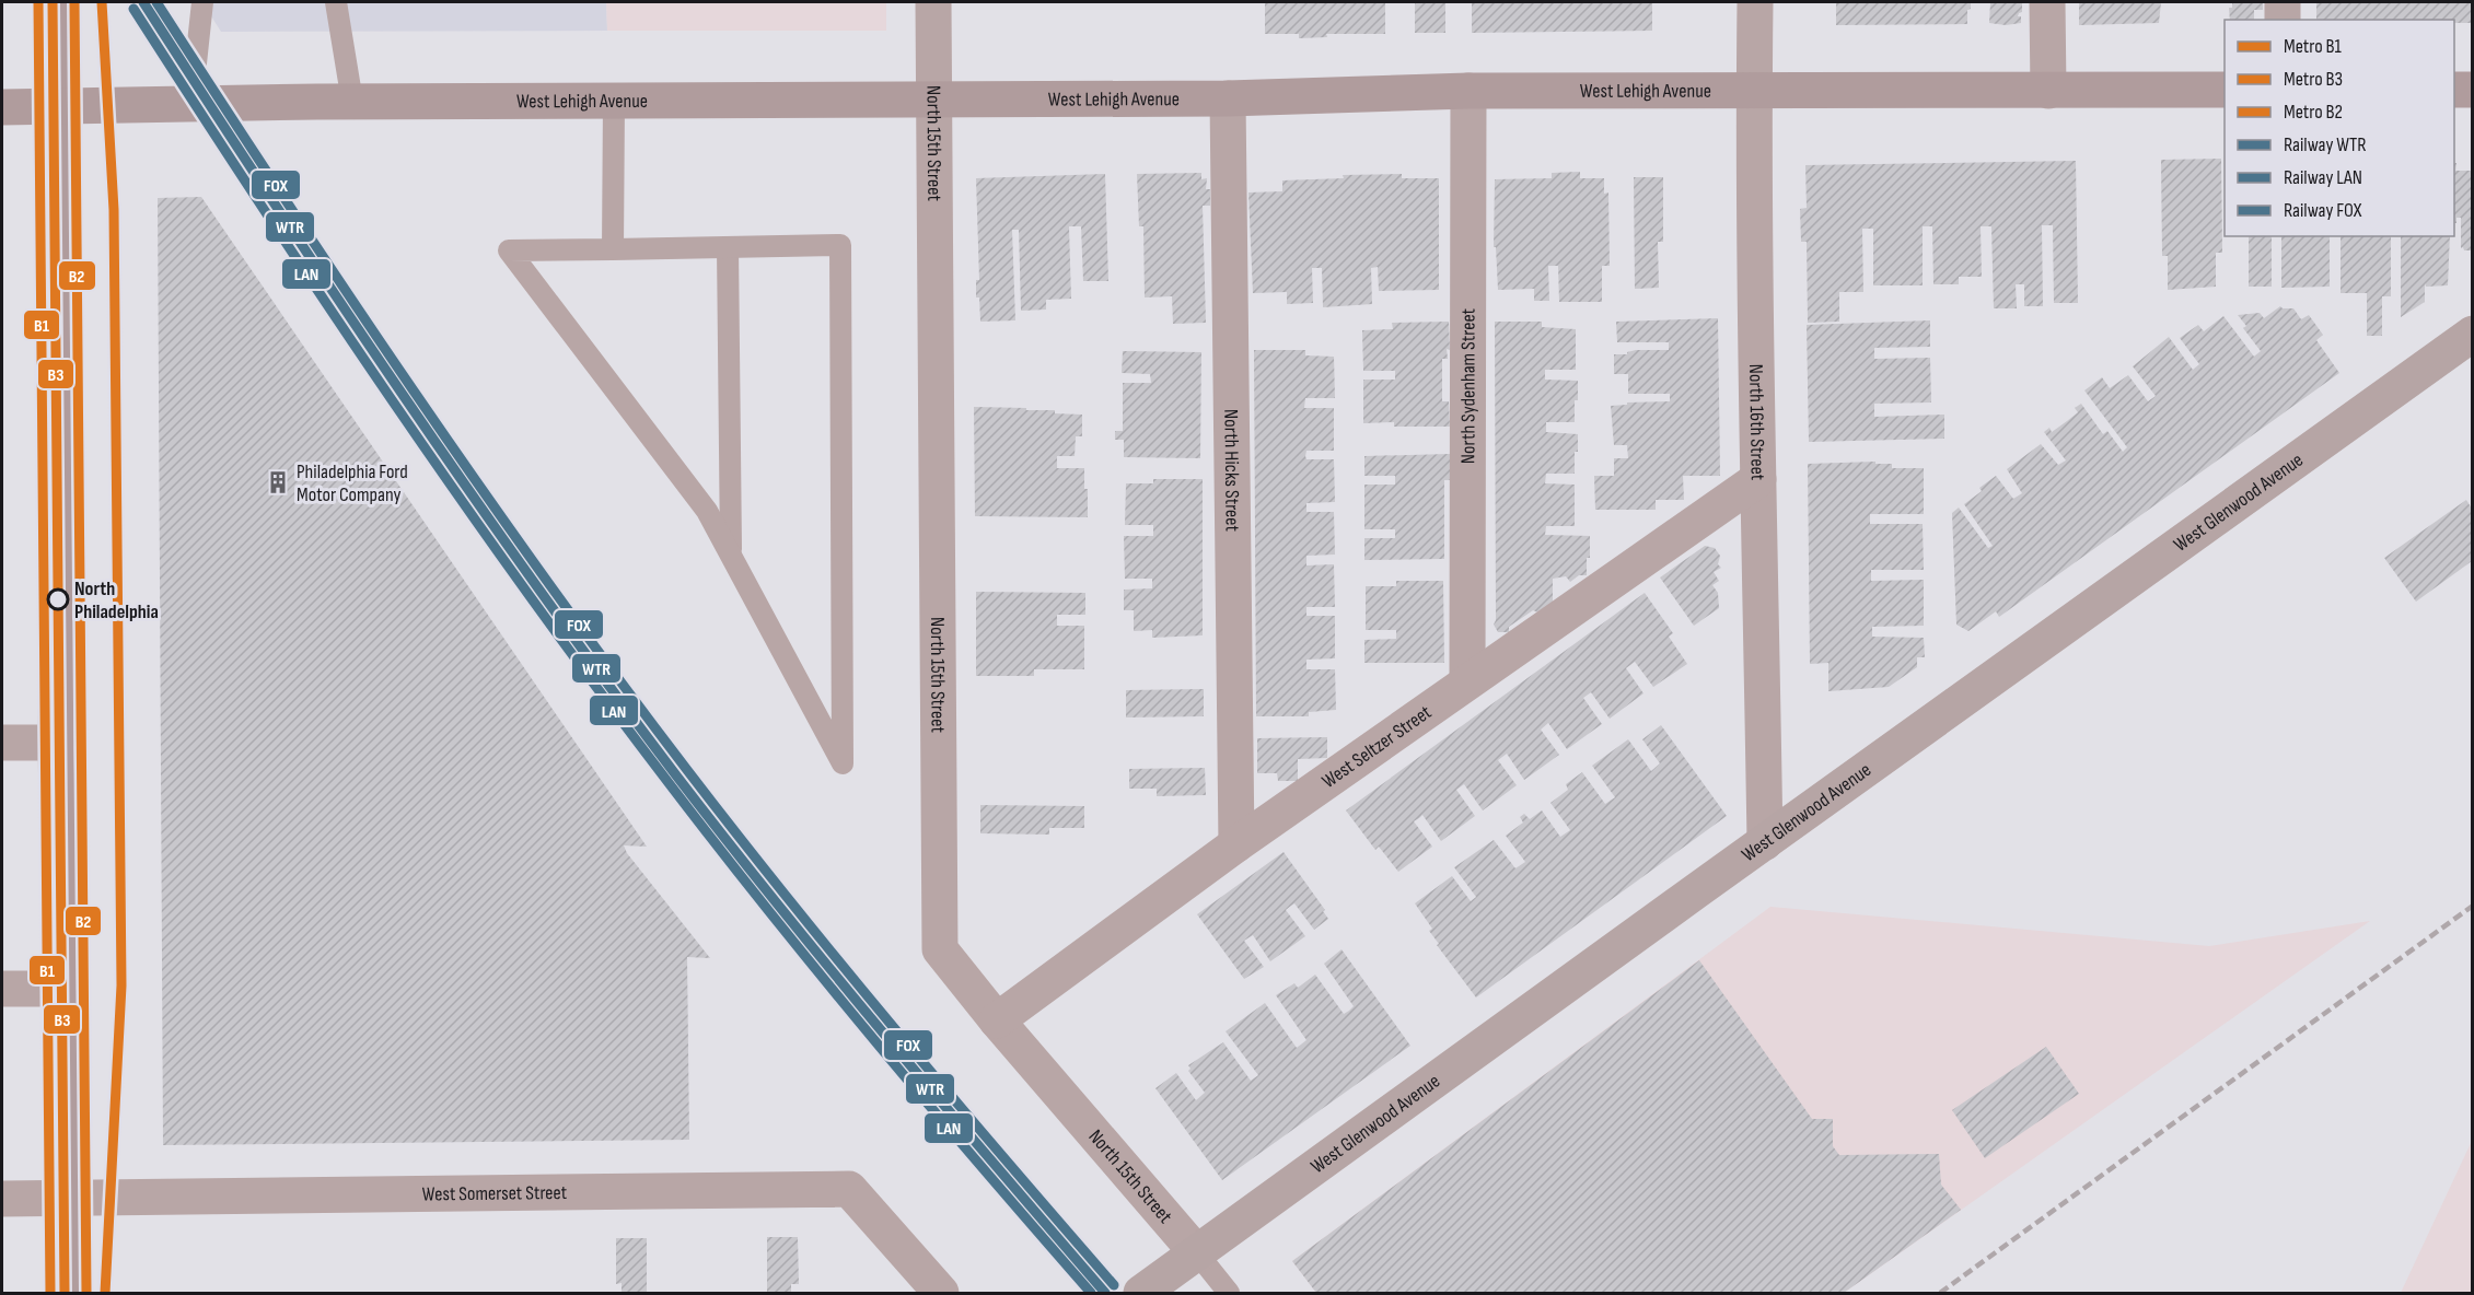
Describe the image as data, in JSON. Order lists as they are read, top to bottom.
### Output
{
  "streets": {
    "main road": ["West Lehigh Avenue", "West Glenwood Avenue"],
    "street": [
      "North 15th Street",
      "North Sydenham Street",
      "North 16th Street",
      "North Hicks Street",
      "West Seltzer Street",
      "West Somerset Street"
    ]
  },
  "crossings": [
    ["West Lehigh Avenue", "North 15th Street"],
    ["West Lehigh Avenue", "North Sydenham Street"],
    ["West Lehigh Avenue", "North 16th Street"],
    ["West Lehigh Avenue", "North Hicks Street"],
    ["North 15th Street", "West Glenwood Avenue"],
    ["North 15th Street", "West Seltzer Street"],
    ["North Sydenham Street", "West Seltzer Street"],
    ["North 16th Street", "West Glenwood Avenue"],
    ["North 16th Street", "West Seltzer Street"],
    ["North Hicks Street", "West Seltzer Street"]
  ],
  "places": {
    "building": ["Philadelphia Ford Motor Company"],
    "other": ["North Philadelphia"]
  },
  "lines": [
    "metro line B1",
    "metro line B3",
    "metro line B2",
    "rail line WTR",
    "rail line FOX",
    "rail line LAN"
  ],
  "legend": [
    "Metro B1",
    "Metro B3",
    "Metro B2",
    "Railway WTR",
    "Railway LAN",
    "Railway FOX"
  ]
}
